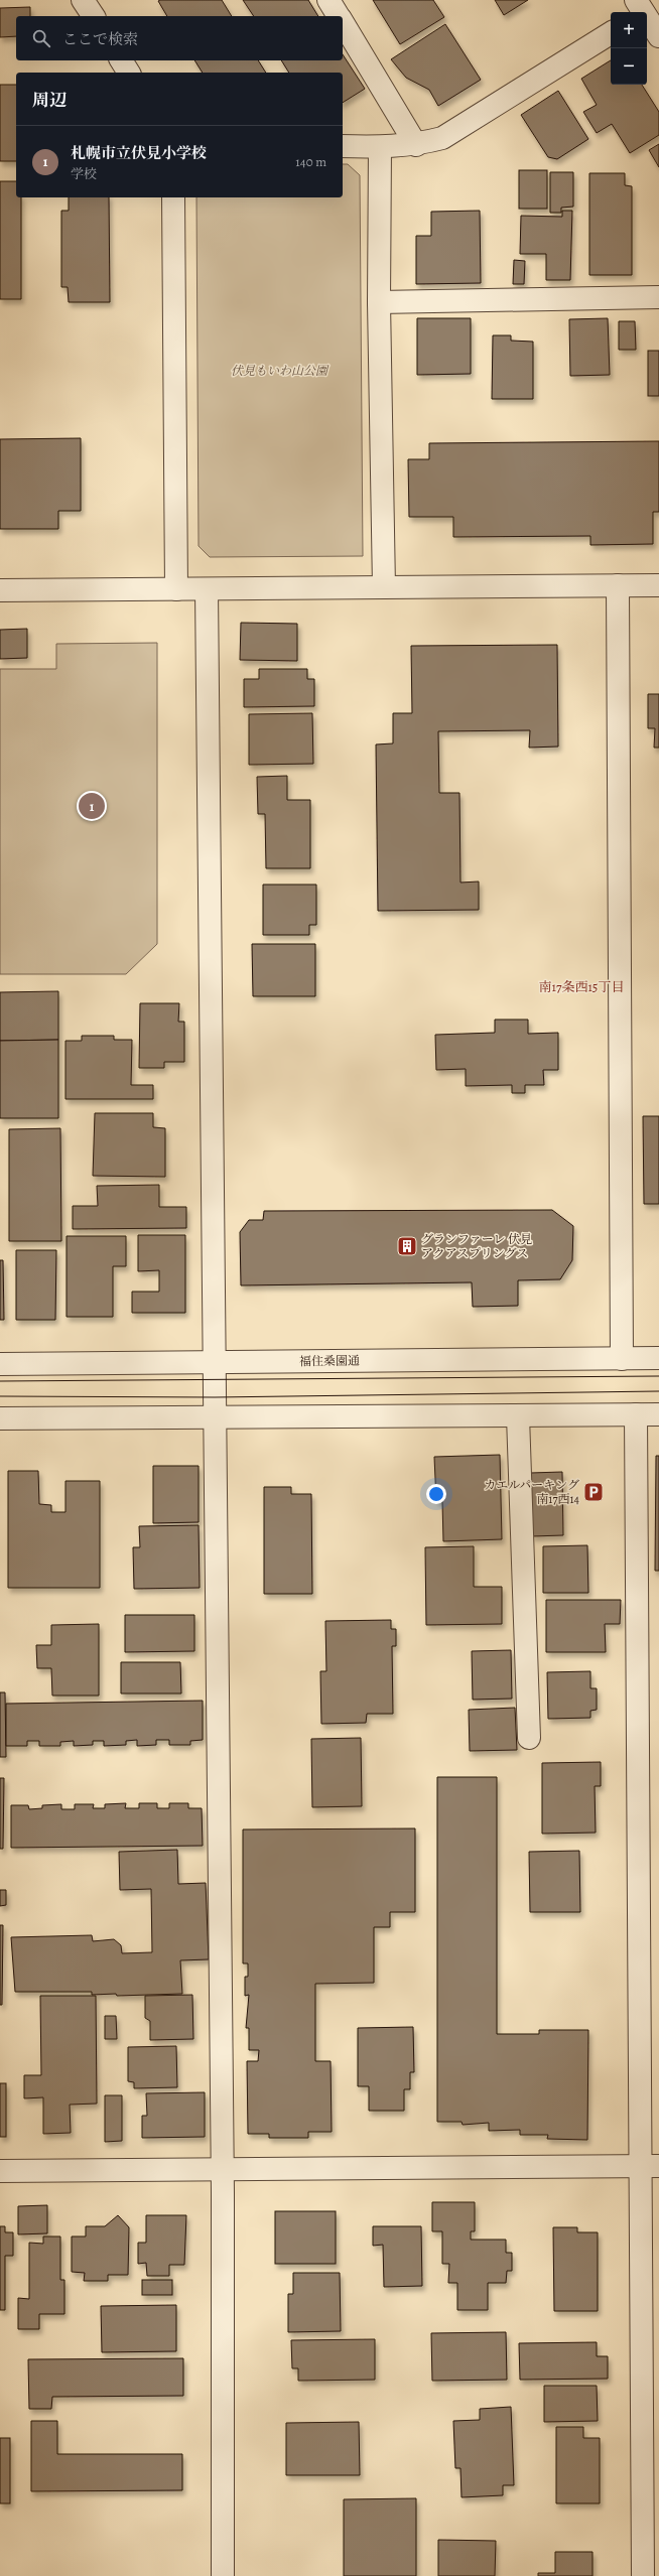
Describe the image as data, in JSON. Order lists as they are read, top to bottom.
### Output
{
  "streets": {
    "street": ["福住桑園通"]
  },
  "districts": ["南17条西15丁目"],
  "parks": ["伏見もいわ山公園"],
  "places": {
    "building": ["グランファーレ 伏見 アクアスプリングス"],
    "parking": ["カエルパーキング 南17西14"]
  },
  "page": {
    "map_buttons": ["+", "−"],
    "search": "ここで検索",
    "heading": "周辺",
    "list": [
      {
        "mark": "1",
        "name": "札幌市立伏見小学校",
        "note": "学校",
        "value": "140 m"
      }
    ],
    "pins": "1"
  }
}
